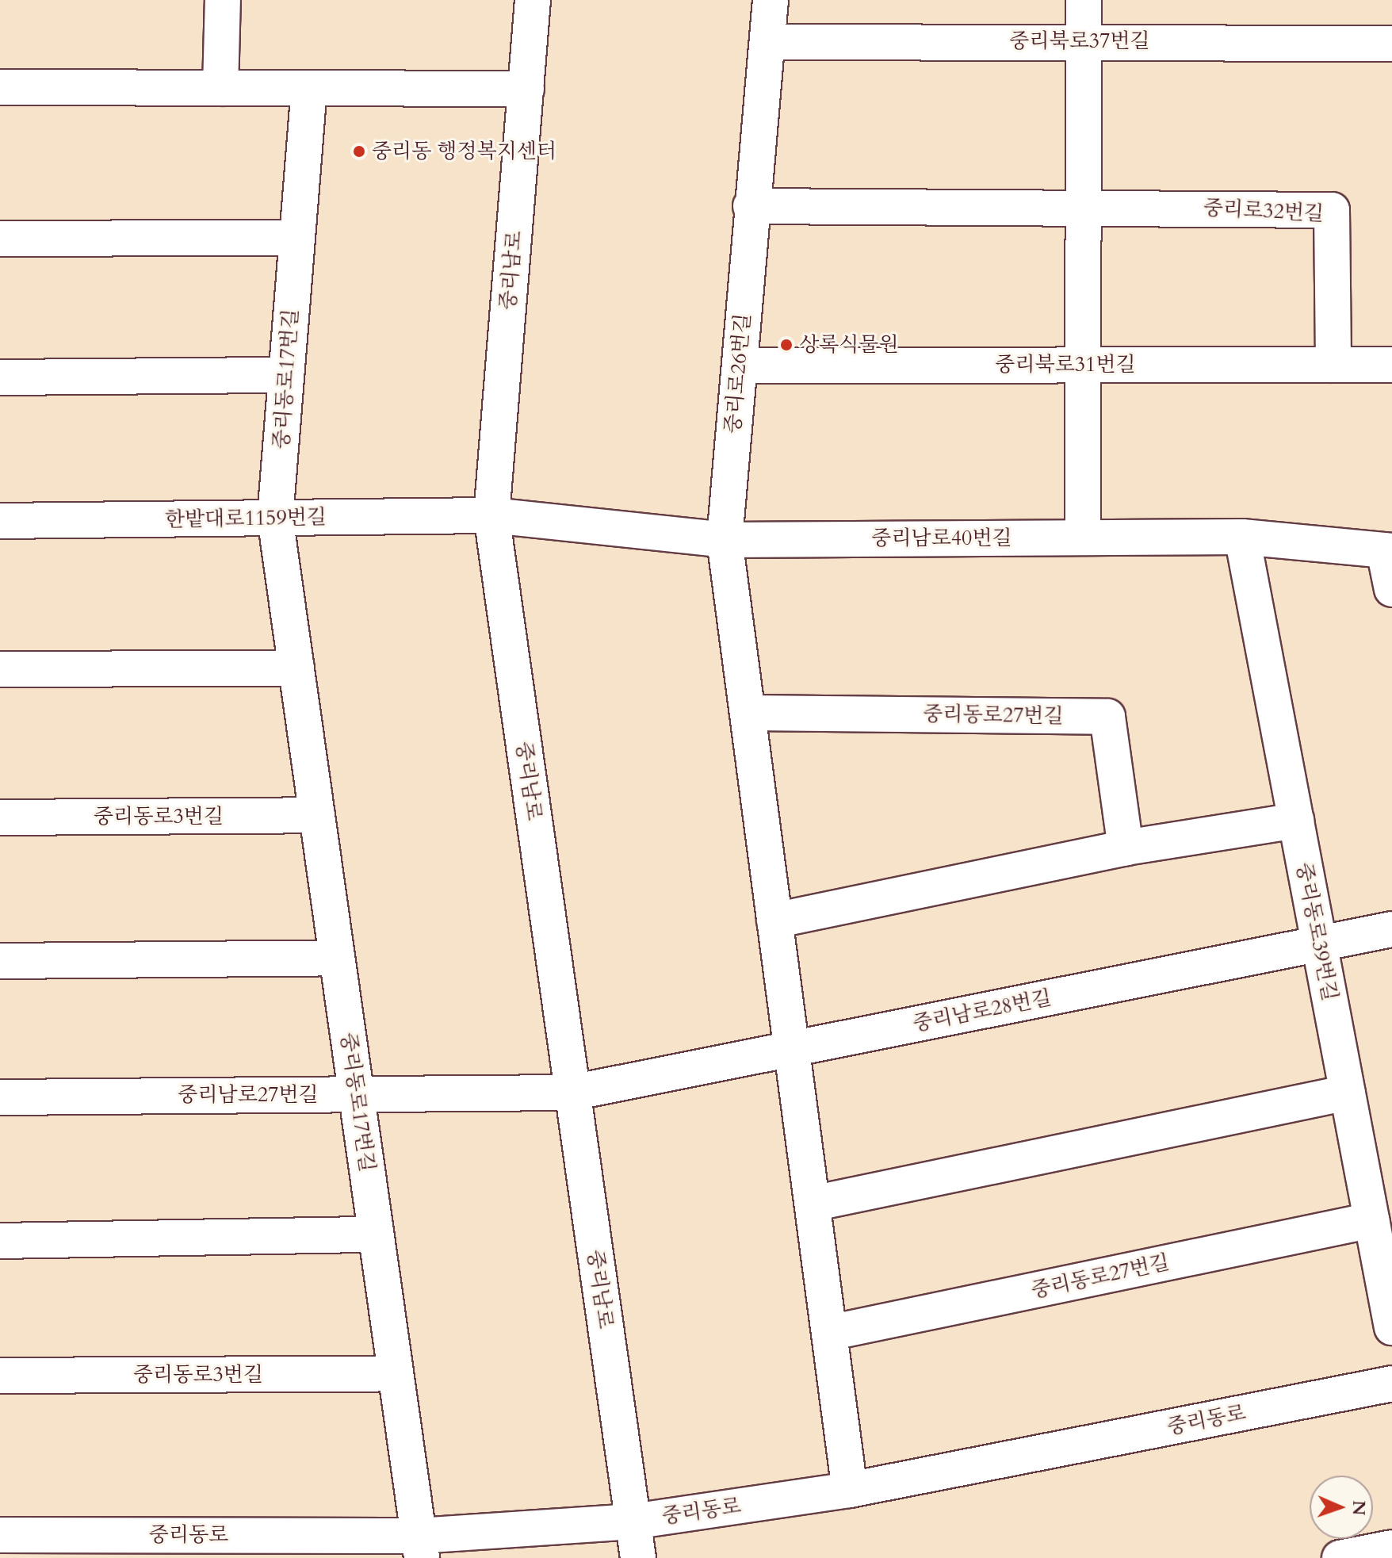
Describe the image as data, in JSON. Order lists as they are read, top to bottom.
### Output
{
  "streets": {
    "street": [
      "중리북로37번길",
      "중리로32번길",
      "중리남로",
      "중리북로31번길",
      "중리로26번길",
      "중리동로17번길",
      "한밭대로1159번길",
      "중리남로40번길",
      "중리동로27번길",
      "중리동로3번길",
      "중리동로39번길",
      "중리남로28번길",
      "중리남로27번길",
      "중리동로"
    ]
  },
  "crossings": [
    ["중리북로37번길", "중리로26번길"],
    ["중리로32번길", "중리북로31번길"],
    ["중리남로", "한밭대로1159번길"],
    ["중리남로", "중리남로40번길"],
    ["중리남로", "중리남로28번길"],
    ["중리남로", "중리남로27번길"],
    ["중리남로", "중리동로"],
    ["중리북로31번길", "중리로26번길"],
    ["중리로26번길", "중리남로40번길"],
    ["중리동로17번길", "한밭대로1159번길"],
    ["중리동로17번길", "중리동로3번길"],
    ["중리동로17번길", "중리남로27번길"],
    ["중리동로17번길", "중리동로"],
    ["한밭대로1159번길", "중리남로40번길"],
    ["중리남로40번길", "중리동로39번길"],
    ["중리동로27번길", "중리동로39번길"],
    ["중리동로39번길", "중리남로28번길"],
    ["중리남로28번길", "중리남로27번길"]
  ],
  "places": ["중리동 행정복지센터", "상록식물원"],
  "north": "right"
}
